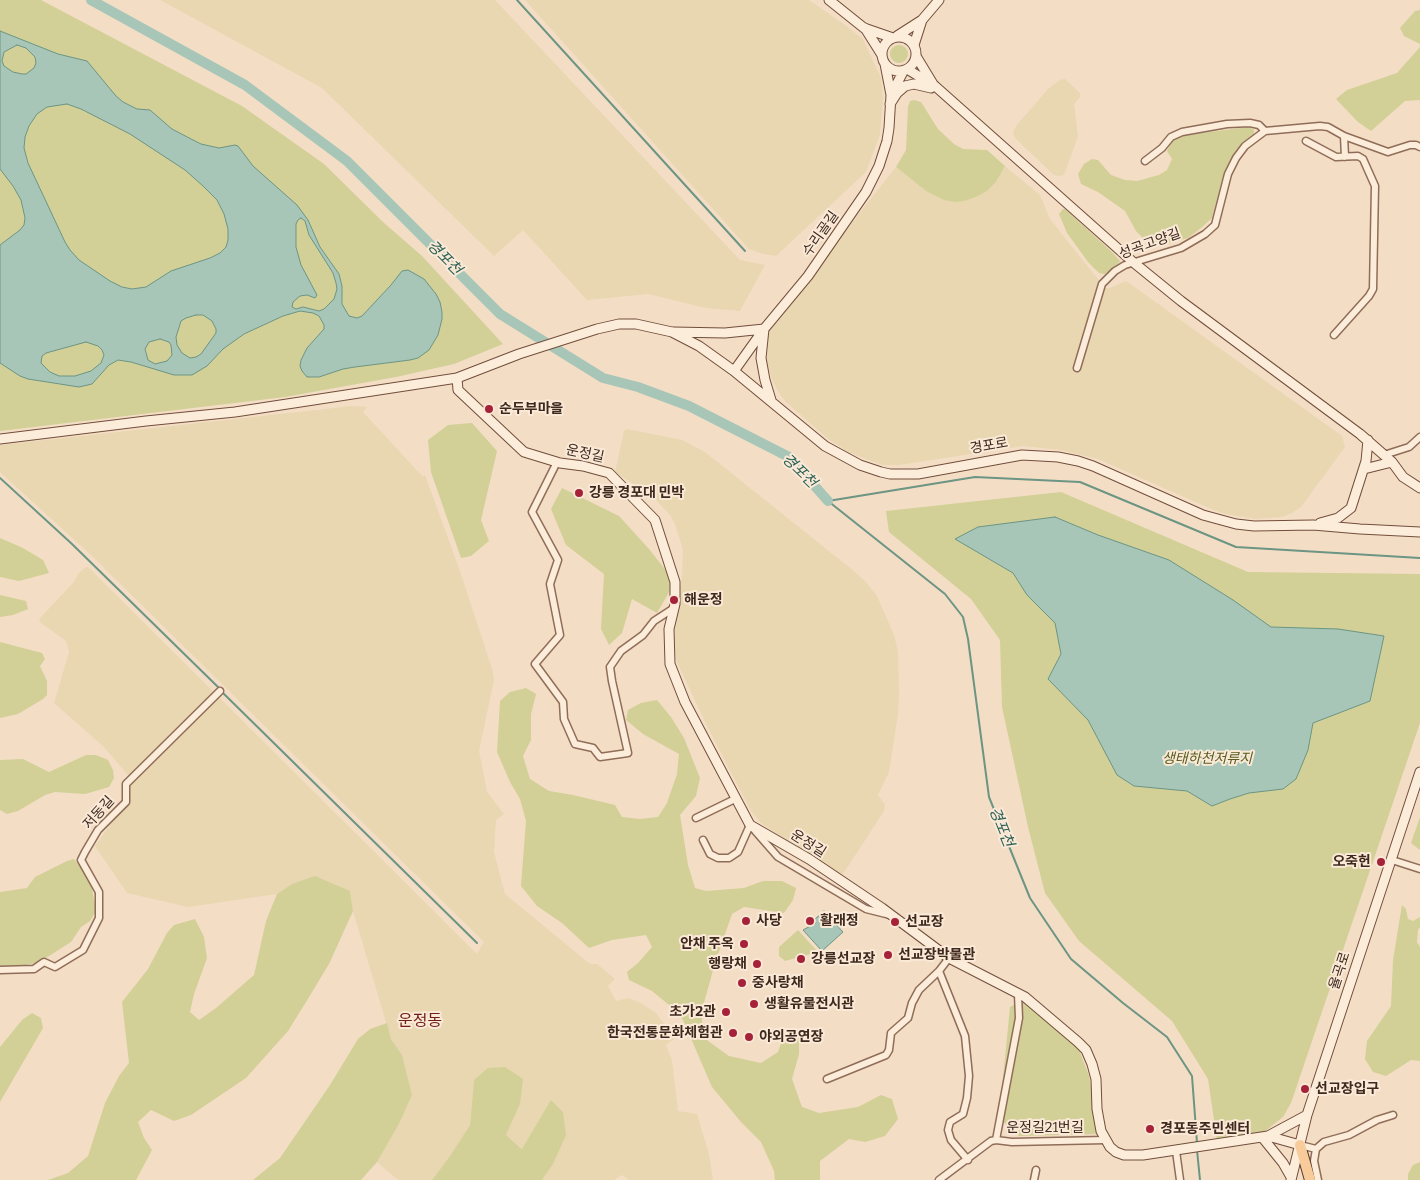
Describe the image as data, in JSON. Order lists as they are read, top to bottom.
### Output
{
  "streets": {
    "street": [
      "수리골길",
      "성곡고양길",
      "경포로",
      "운정길",
      "저동길",
      "율곡로",
      "운정길21번길"
    ]
  },
  "crossings": [
    ["수리골길", "경포로"],
    ["경포로", "운정길"],
    ["운정길", "운정길21번길"]
  ],
  "districts": ["운정동"],
  "water": ["경포천"],
  "parks": ["생태하천저류지"],
  "places": [
    "순두부마을",
    "강릉 경포대 민박",
    "해운정",
    "오죽헌",
    "사당",
    "활래정",
    "선교장",
    "안채 주옥",
    "선교장박물관",
    "강릉선교장",
    "행랑채",
    "중사랑채",
    "생활유물전시관",
    "초가2관",
    "한국전통문화체험관",
    "야외공연장",
    "선교장입구",
    "경포동주민센터"
  ]
}
